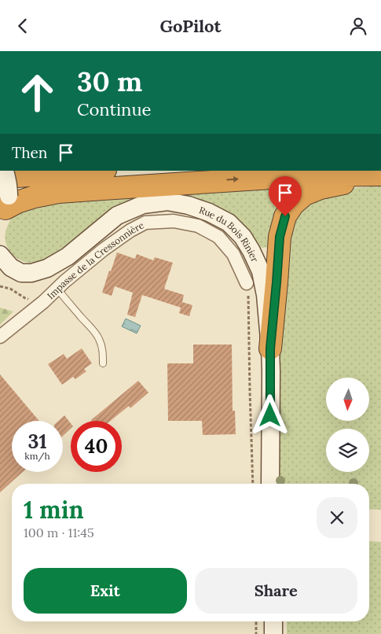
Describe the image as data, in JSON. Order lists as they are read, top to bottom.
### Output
{
  "streets": {
    "street": ["Rue du Bois Rinier", "Impasse de la Cressonnière"]
  },
  "north": "bottom",
  "page": {
    "header": "GoPilot",
    "turn": ["30 m", "Continue"],
    "then": "Then",
    "speed": "31 km/h",
    "limit": "40",
    "heading": ["1 min", "100 m · 11:45"],
    "buttons": ["Exit", "Share"]
  }
}
